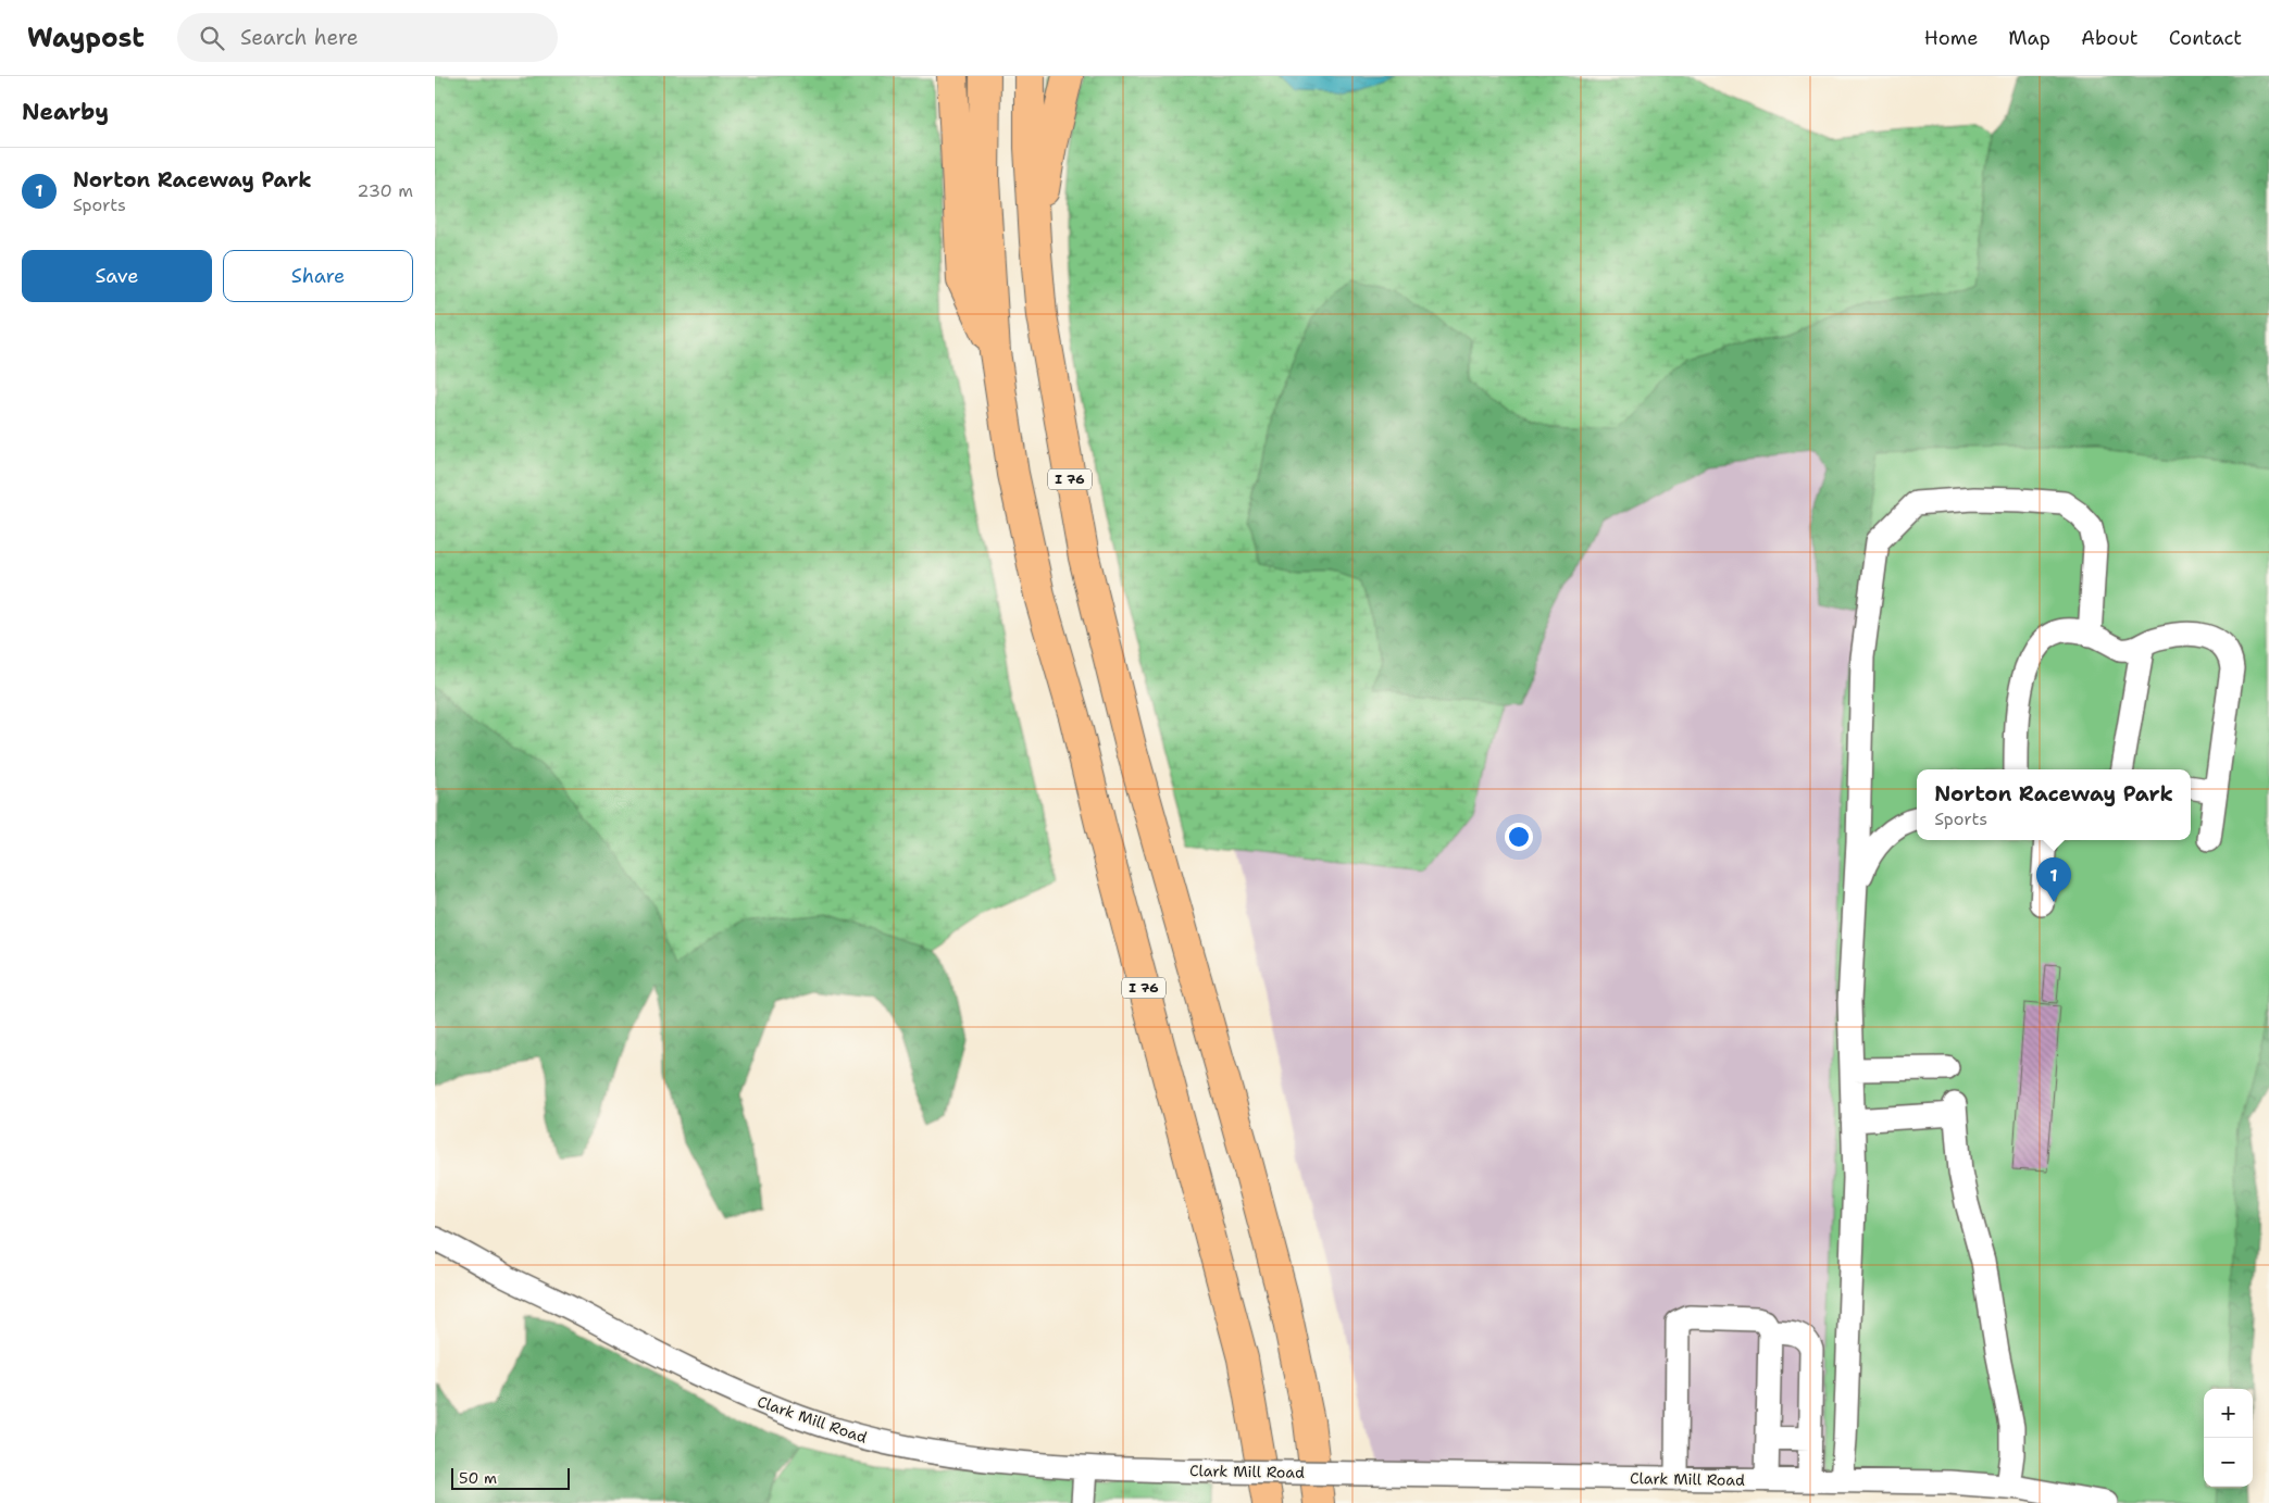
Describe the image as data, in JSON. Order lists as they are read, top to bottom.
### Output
{
  "streets": {
    "highway": ["I 76"],
    "street": ["Clark Mill Road"]
  },
  "scale_bar": "50 m",
  "page": {
    "header": "Waypost",
    "search": "Search here",
    "nav": [
      "Home",
      "Map",
      "About",
      "Contact"
    ],
    "heading": "Nearby",
    "list": [
      {
        "mark": "1",
        "name": "Norton Raceway Park",
        "note": "Sports",
        "value": "230 m"
      }
    ],
    "buttons": ["Save", "Share"],
    "popup": ["Norton Raceway Park", "Sports"],
    "pins": "1",
    "map_buttons": ["+", "−"],
    "scale": "50 m"
  }
}
